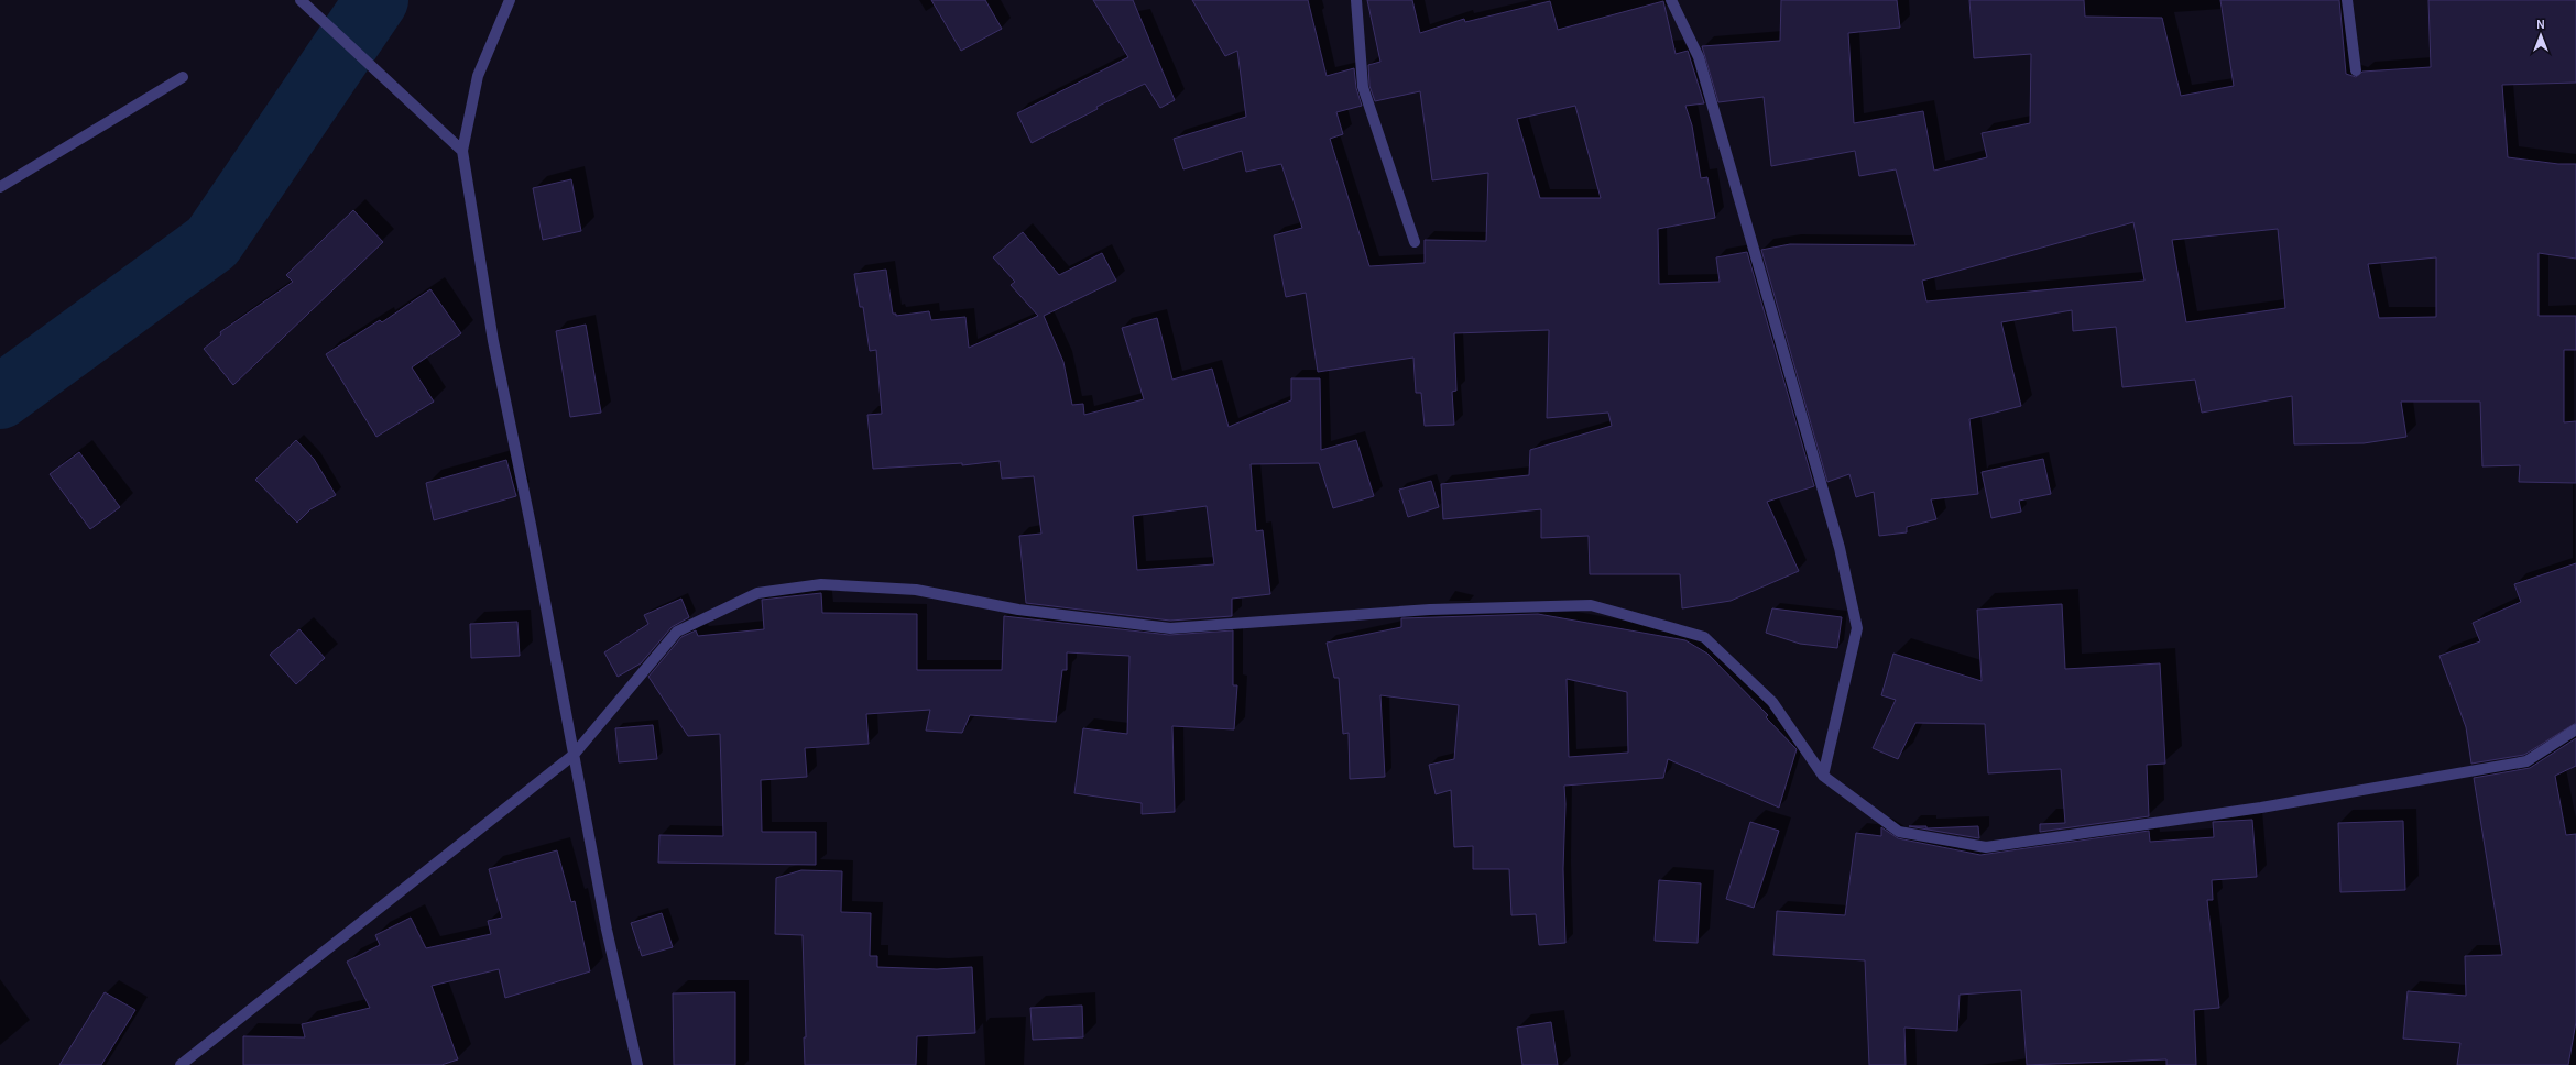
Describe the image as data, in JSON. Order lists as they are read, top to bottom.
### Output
{
  "north": "top"
}
